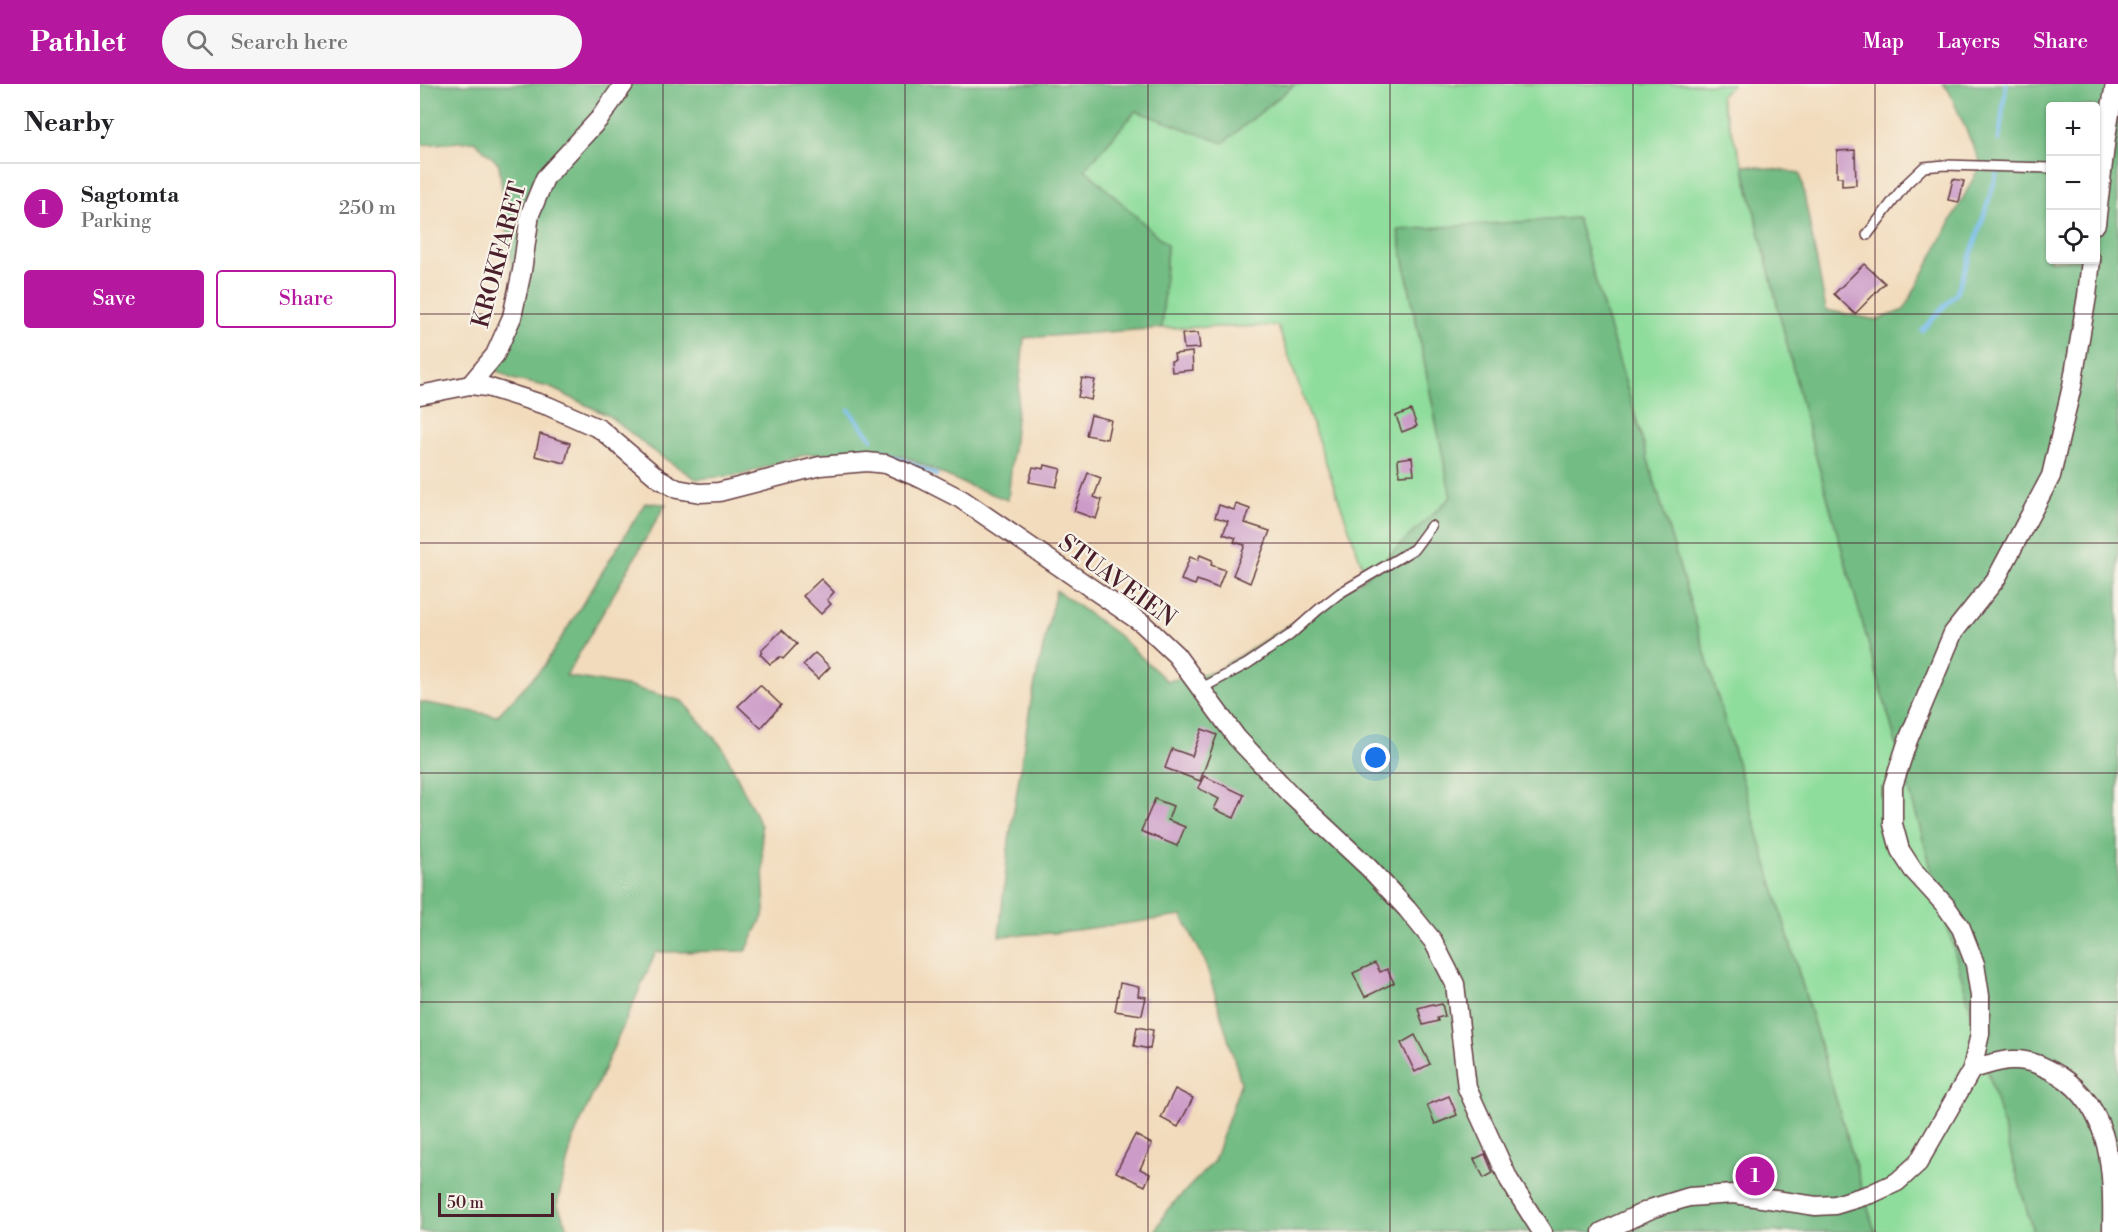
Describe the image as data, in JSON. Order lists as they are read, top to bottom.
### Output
{
  "streets": {
    "street": ["KROKFARET", "STUAVEIEN"]
  },
  "crossings": [
    ["KROKFARET", "STUAVEIEN"]
  ],
  "scale_bar": "50 m",
  "page": {
    "header": "Pathlet",
    "search": "Search here",
    "nav": ["Map", "Layers", "Share"],
    "heading": "Nearby",
    "map_buttons": ["+", "−"],
    "list": [
      {
        "mark": "1",
        "name": "Sagtomta",
        "note": "Parking",
        "value": "250 m"
      }
    ],
    "buttons": ["Save", "Share"],
    "pins": "1",
    "scale": "50 m"
  }
}
